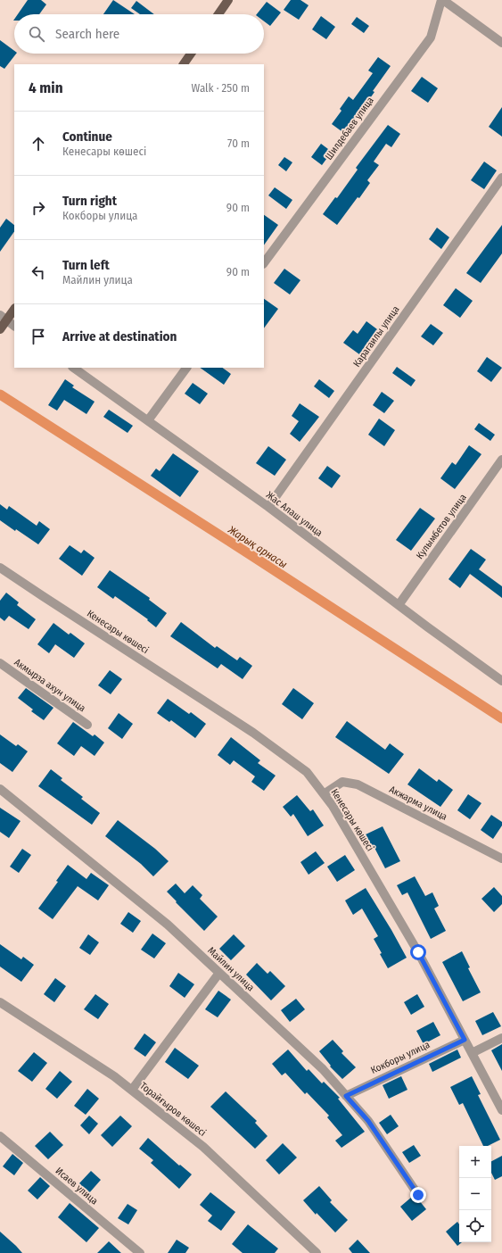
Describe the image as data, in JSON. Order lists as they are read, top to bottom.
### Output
{
  "streets": {
    "street": [
      "Шилдебаев улица",
      "Карагаилы улица",
      "Жас Алаш улица",
      "Кулымбетов улица",
      "Кенесары көшесі",
      "Акмырза ахун улица",
      "Акжарма улица",
      "Майлин улица",
      "Кокборы улица",
      "Торайғыров көшесі",
      "Исаев улица"
    ]
  },
  "crossings": [
    ["Карагаилы улица", "Жас Алаш улица"],
    ["Жас Алаш улица", "Кулымбетов улица"],
    ["Кенесары көшесі", "Акжарма улица"],
    ["Кенесары көшесі", "Кокборы улица"],
    ["Майлин улица", "Кокборы улица"]
  ],
  "water": ["Жарық арнасы"],
  "page": {
    "search": "Search here",
    "heading": ["4 min", "Walk · 250 m"],
    "list": [
      ["Continue", "Кенесары көшесі", "70 m"],
      ["Turn right", "Кокборы улица", "90 m"],
      ["Turn left", "Майлин улица", "90 m"],
      "Arrive at destination"
    ],
    "map_buttons": ["+", "−"]
  }
}
